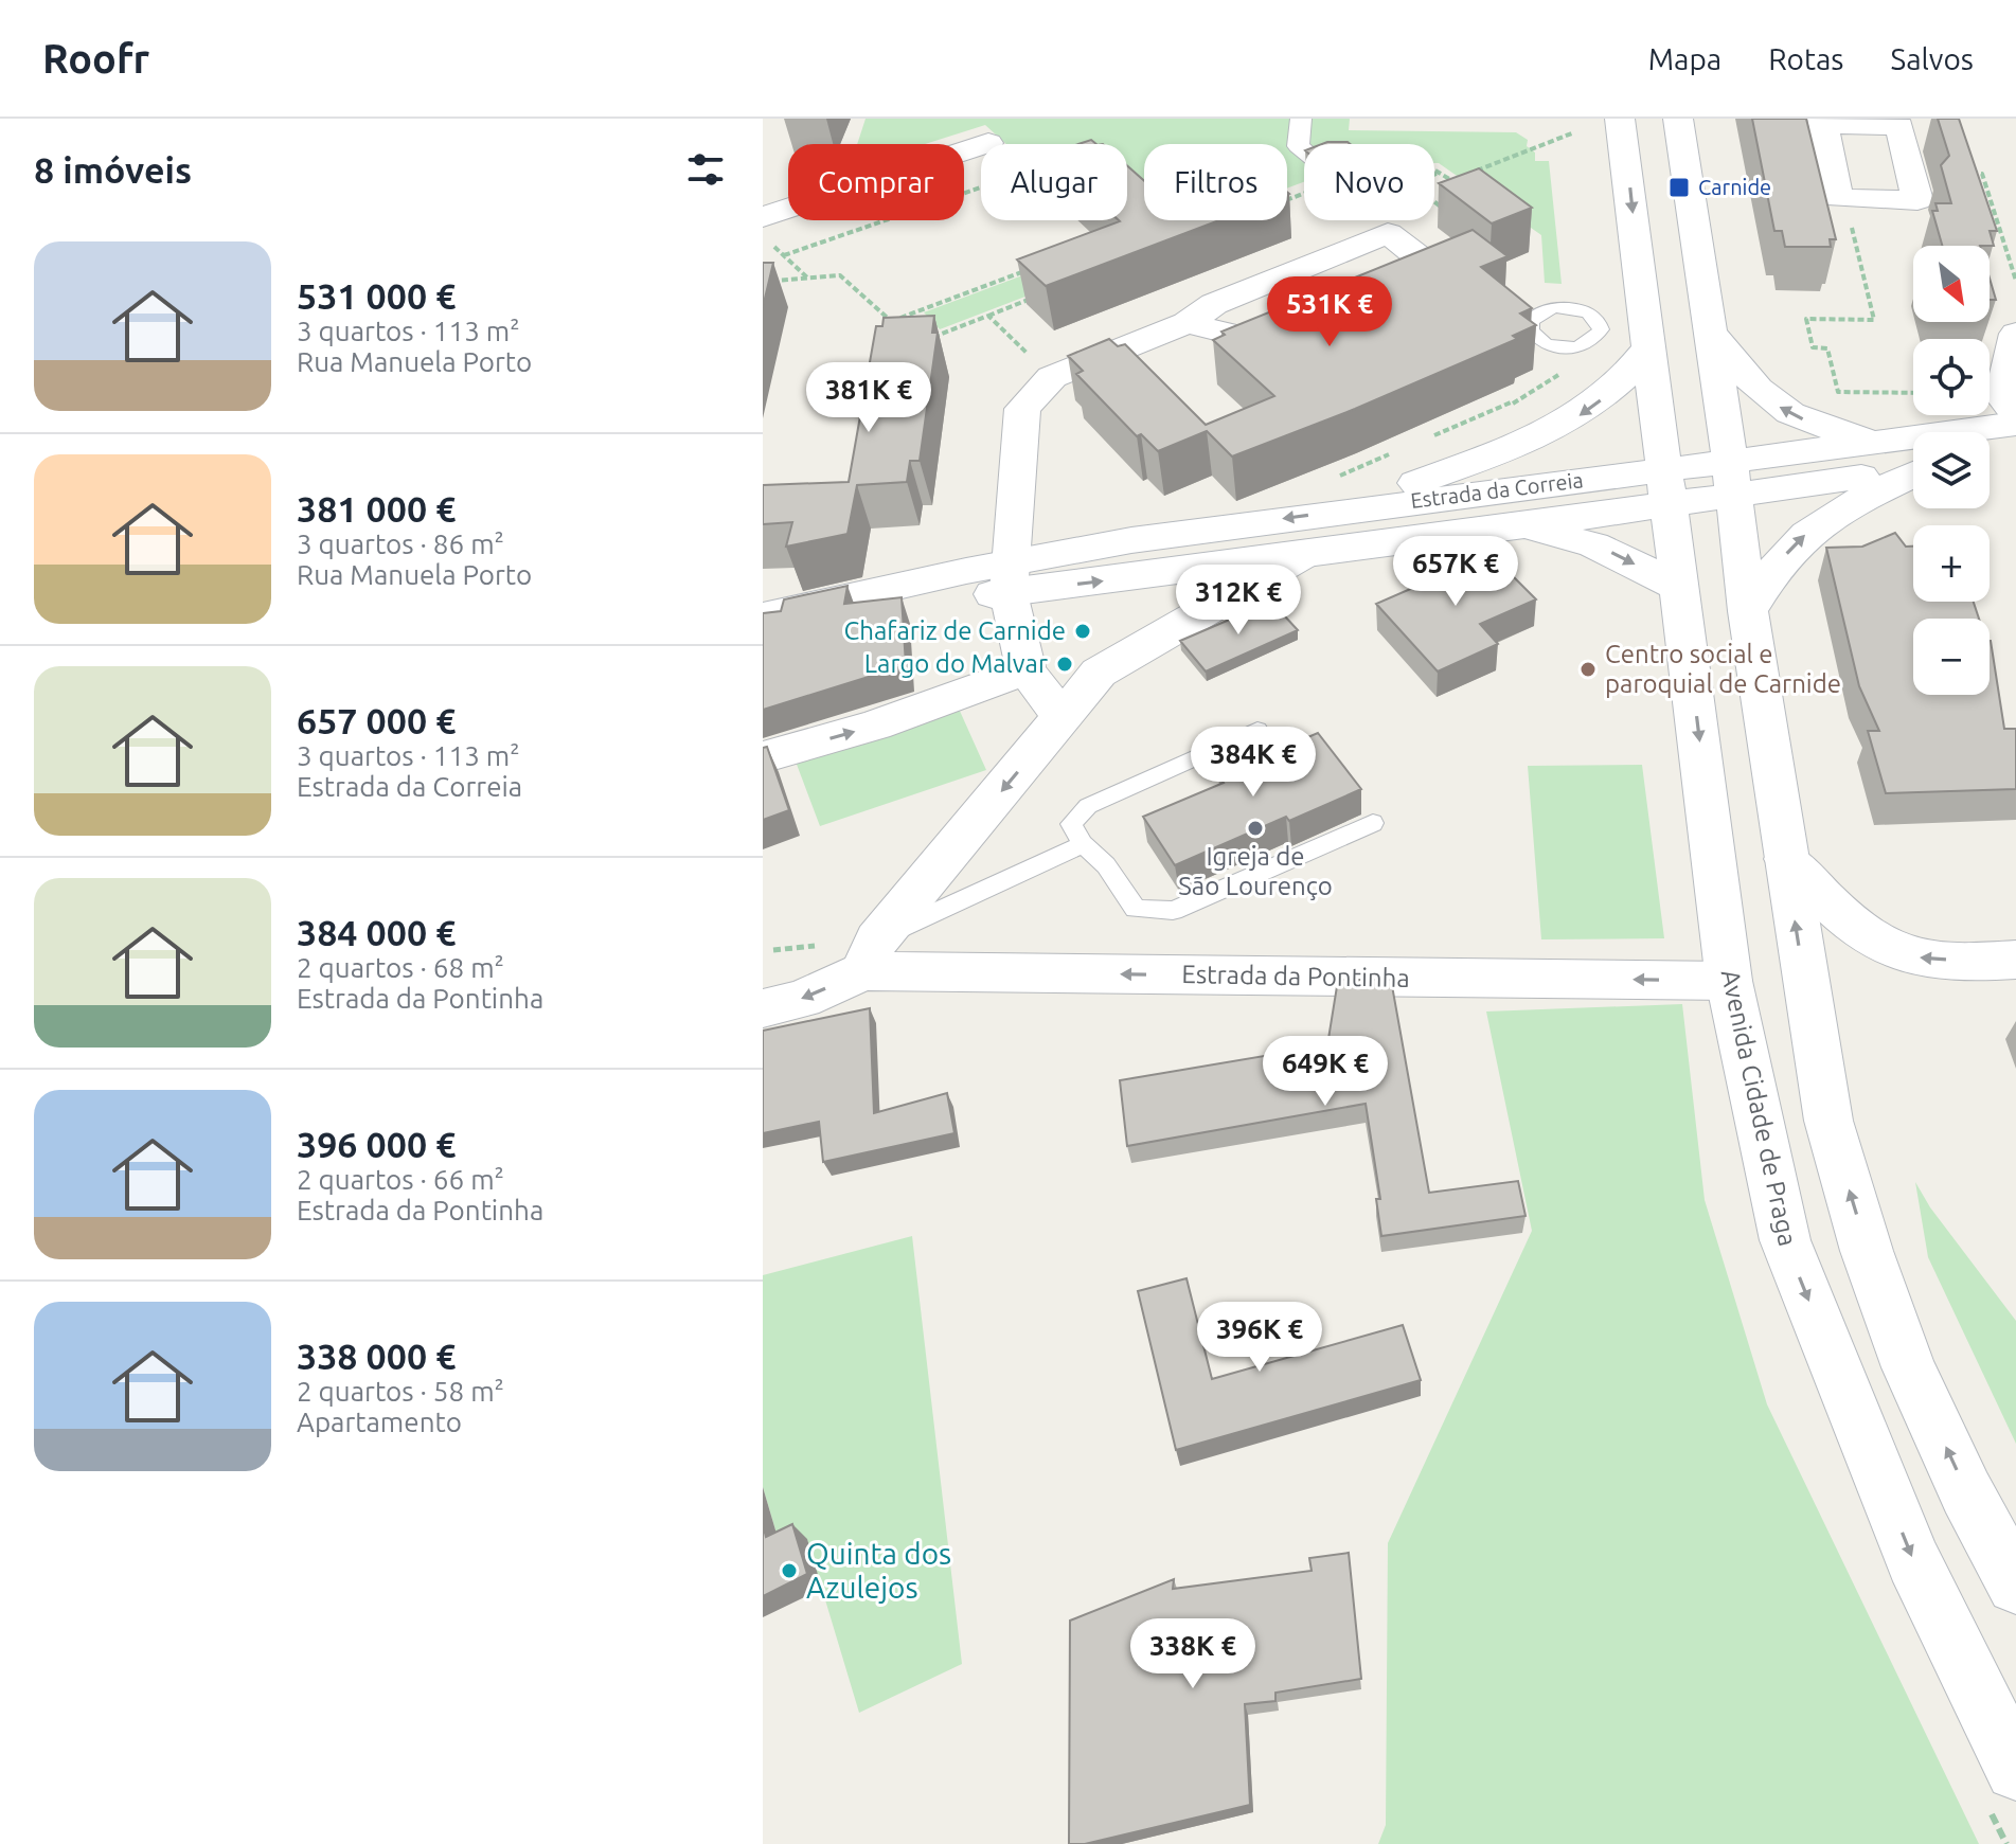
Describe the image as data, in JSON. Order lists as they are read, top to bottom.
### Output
{
  "streets": {
    "main road": ["Estrada da Correia", "Estrada da Pontinha", "Avenida Cidade de Praga"]
  },
  "crossings": [
    ["Estrada da Correia", "Estrada da Pontinha"],
    ["Estrada da Correia", "Avenida Cidade de Praga"],
    ["Estrada da Pontinha", "Avenida Cidade de Praga"]
  ],
  "places": {
    "transit": ["Carnide"],
    "other": [
      "Chafariz de Carnide",
      "Largo do Malvar",
      "Centro social e paroquial de Carnide",
      "Igreja de São Lourenço",
      "Quinta dos Azulejos"
    ]
  },
  "north": "bottom right",
  "page": {
    "header": "Roofr",
    "nav": ["Mapa", "Rotas", "Salvos"],
    "heading": "8 imóveis",
    "chip": [
      "Comprar",
      "Alugar",
      "Filtros",
      "Novo"
    ],
    "list": [
      {
        "name": "531 000 €",
        "note": "3 quartos · 113 m² · Rua Manuela Porto"
      },
      {
        "name": "381 000 €",
        "note": "3 quartos · 86 m² · Rua Manuela Porto"
      },
      {
        "name": "657 000 €",
        "note": "3 quartos · 113 m² · Estrada da Correia"
      },
      {
        "name": "384 000 €",
        "note": "2 quartos · 68 m² · Estrada da Pontinha"
      },
      {
        "name": "396 000 €",
        "note": "2 quartos · 66 m² · Estrada da Pontinha"
      },
      {
        "name": "338 000 €",
        "note": "2 quartos · 58 m² · Apartamento"
      }
    ],
    "map_buttons": ["+", "−"],
    "price": [
      "531K €",
      "381K €",
      "657K €",
      "312K €",
      "384K €",
      "649K €",
      "396K €",
      "338K €"
    ]
  }
}
